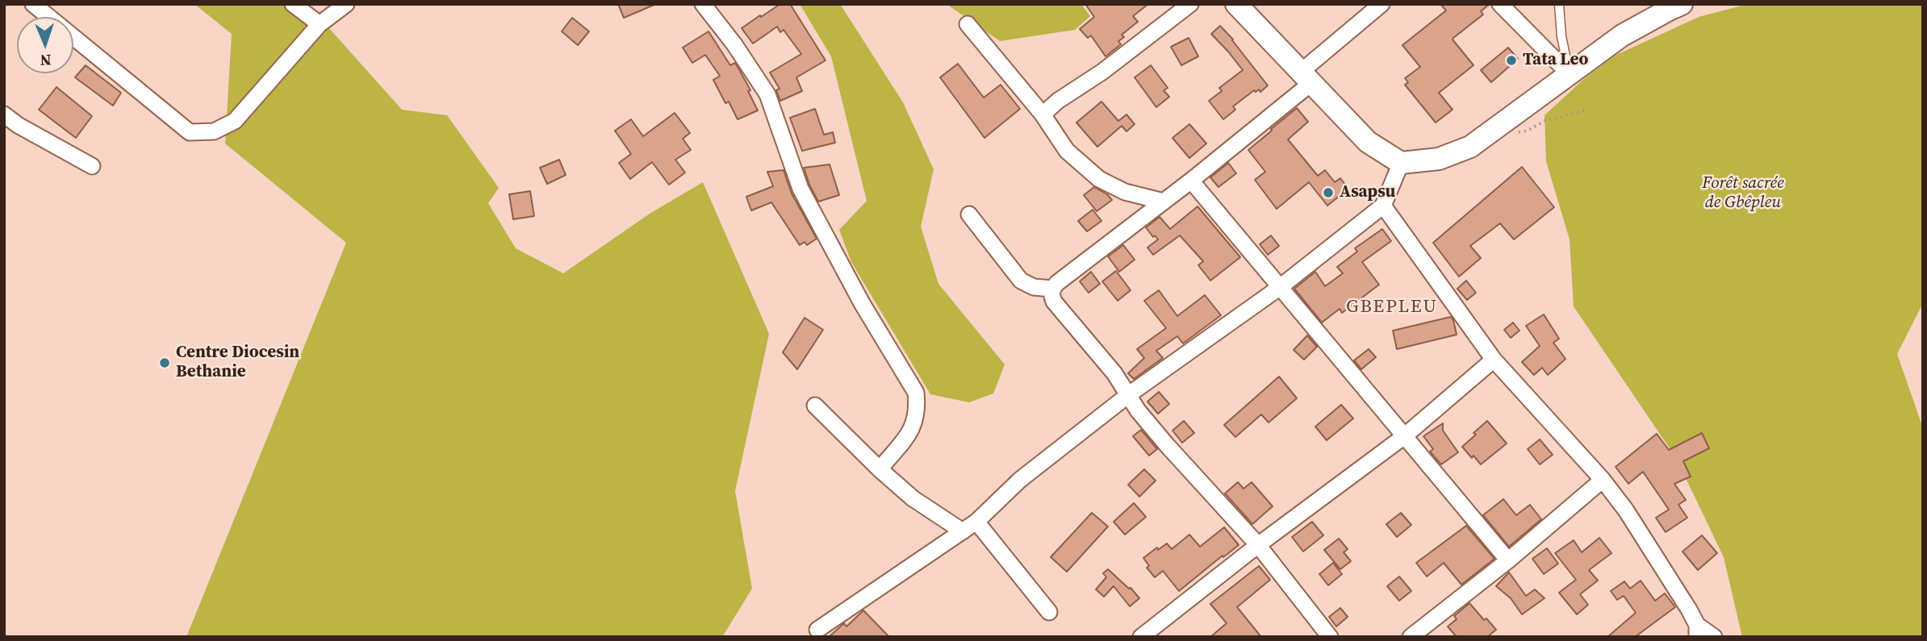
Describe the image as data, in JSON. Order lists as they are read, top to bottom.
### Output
{
  "districts": ["GBEPLEU"],
  "parks": ["Forêt sacrée de Gbêpleu"],
  "places": ["Tata Leo", "Asapsu", "Centre Diocesin Bethanie"],
  "north": "bottom"
}
